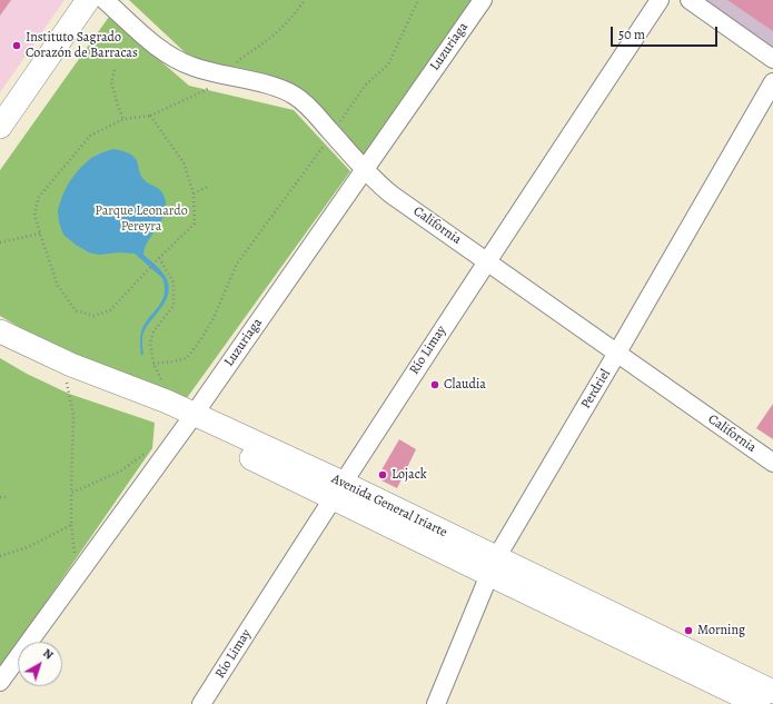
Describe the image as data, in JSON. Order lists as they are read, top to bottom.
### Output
{
  "streets": {
    "main road": ["Avenida General Iriarte"],
    "street": [
      "Luzuriaga",
      "California",
      "Río Limay",
      "Perdriel"
    ]
  },
  "crossings": [
    ["Luzuriaga", "California"],
    ["Luzuriaga", "Avenida General Iriarte"],
    ["California", "Río Limay"],
    ["California", "Perdriel"],
    ["Río Limay", "Avenida General Iriarte"],
    ["Perdriel", "Avenida General Iriarte"]
  ],
  "parks": ["Parque Leonardo Pereyra"],
  "places": [
    "Instituto Sagrado Corazón de Barracas",
    "Claudia",
    "Lojack",
    "Morning"
  ],
  "scale_bar": "50 m",
  "north": "top right"
}
